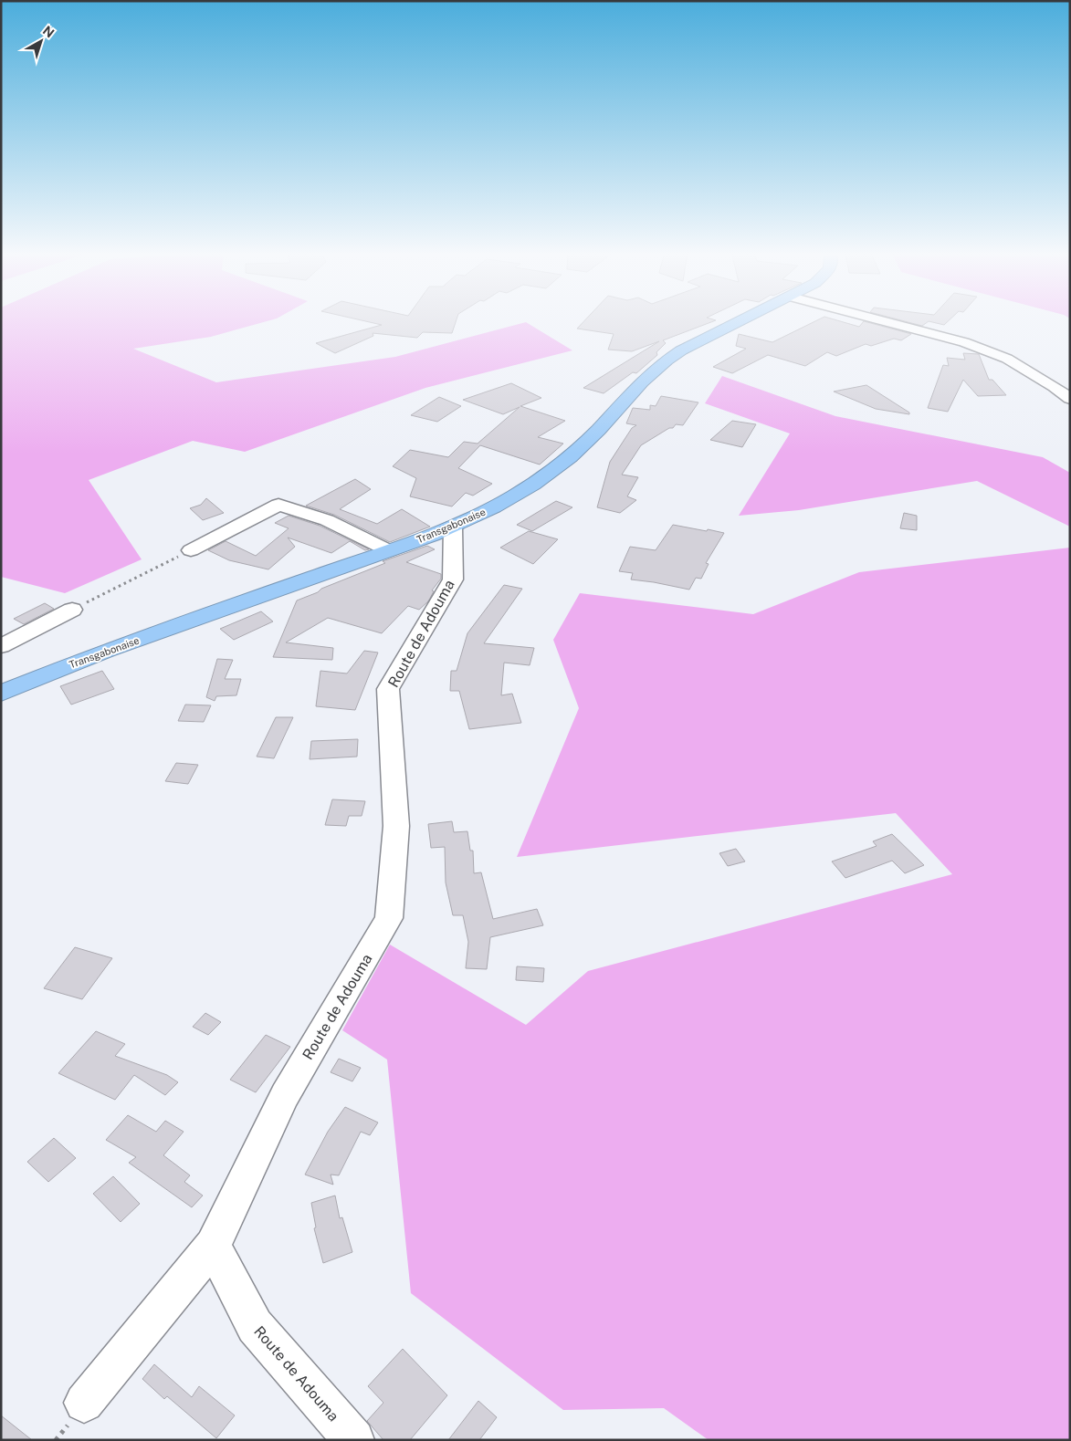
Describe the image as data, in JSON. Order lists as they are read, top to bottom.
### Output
{
  "streets": {
    "highway": ["Transgabonaise"],
    "street": ["Route de Adouma"]
  },
  "crossings": [
    ["Transgabonaise", "Route de Adouma"]
  ],
  "north": "top right"
}
